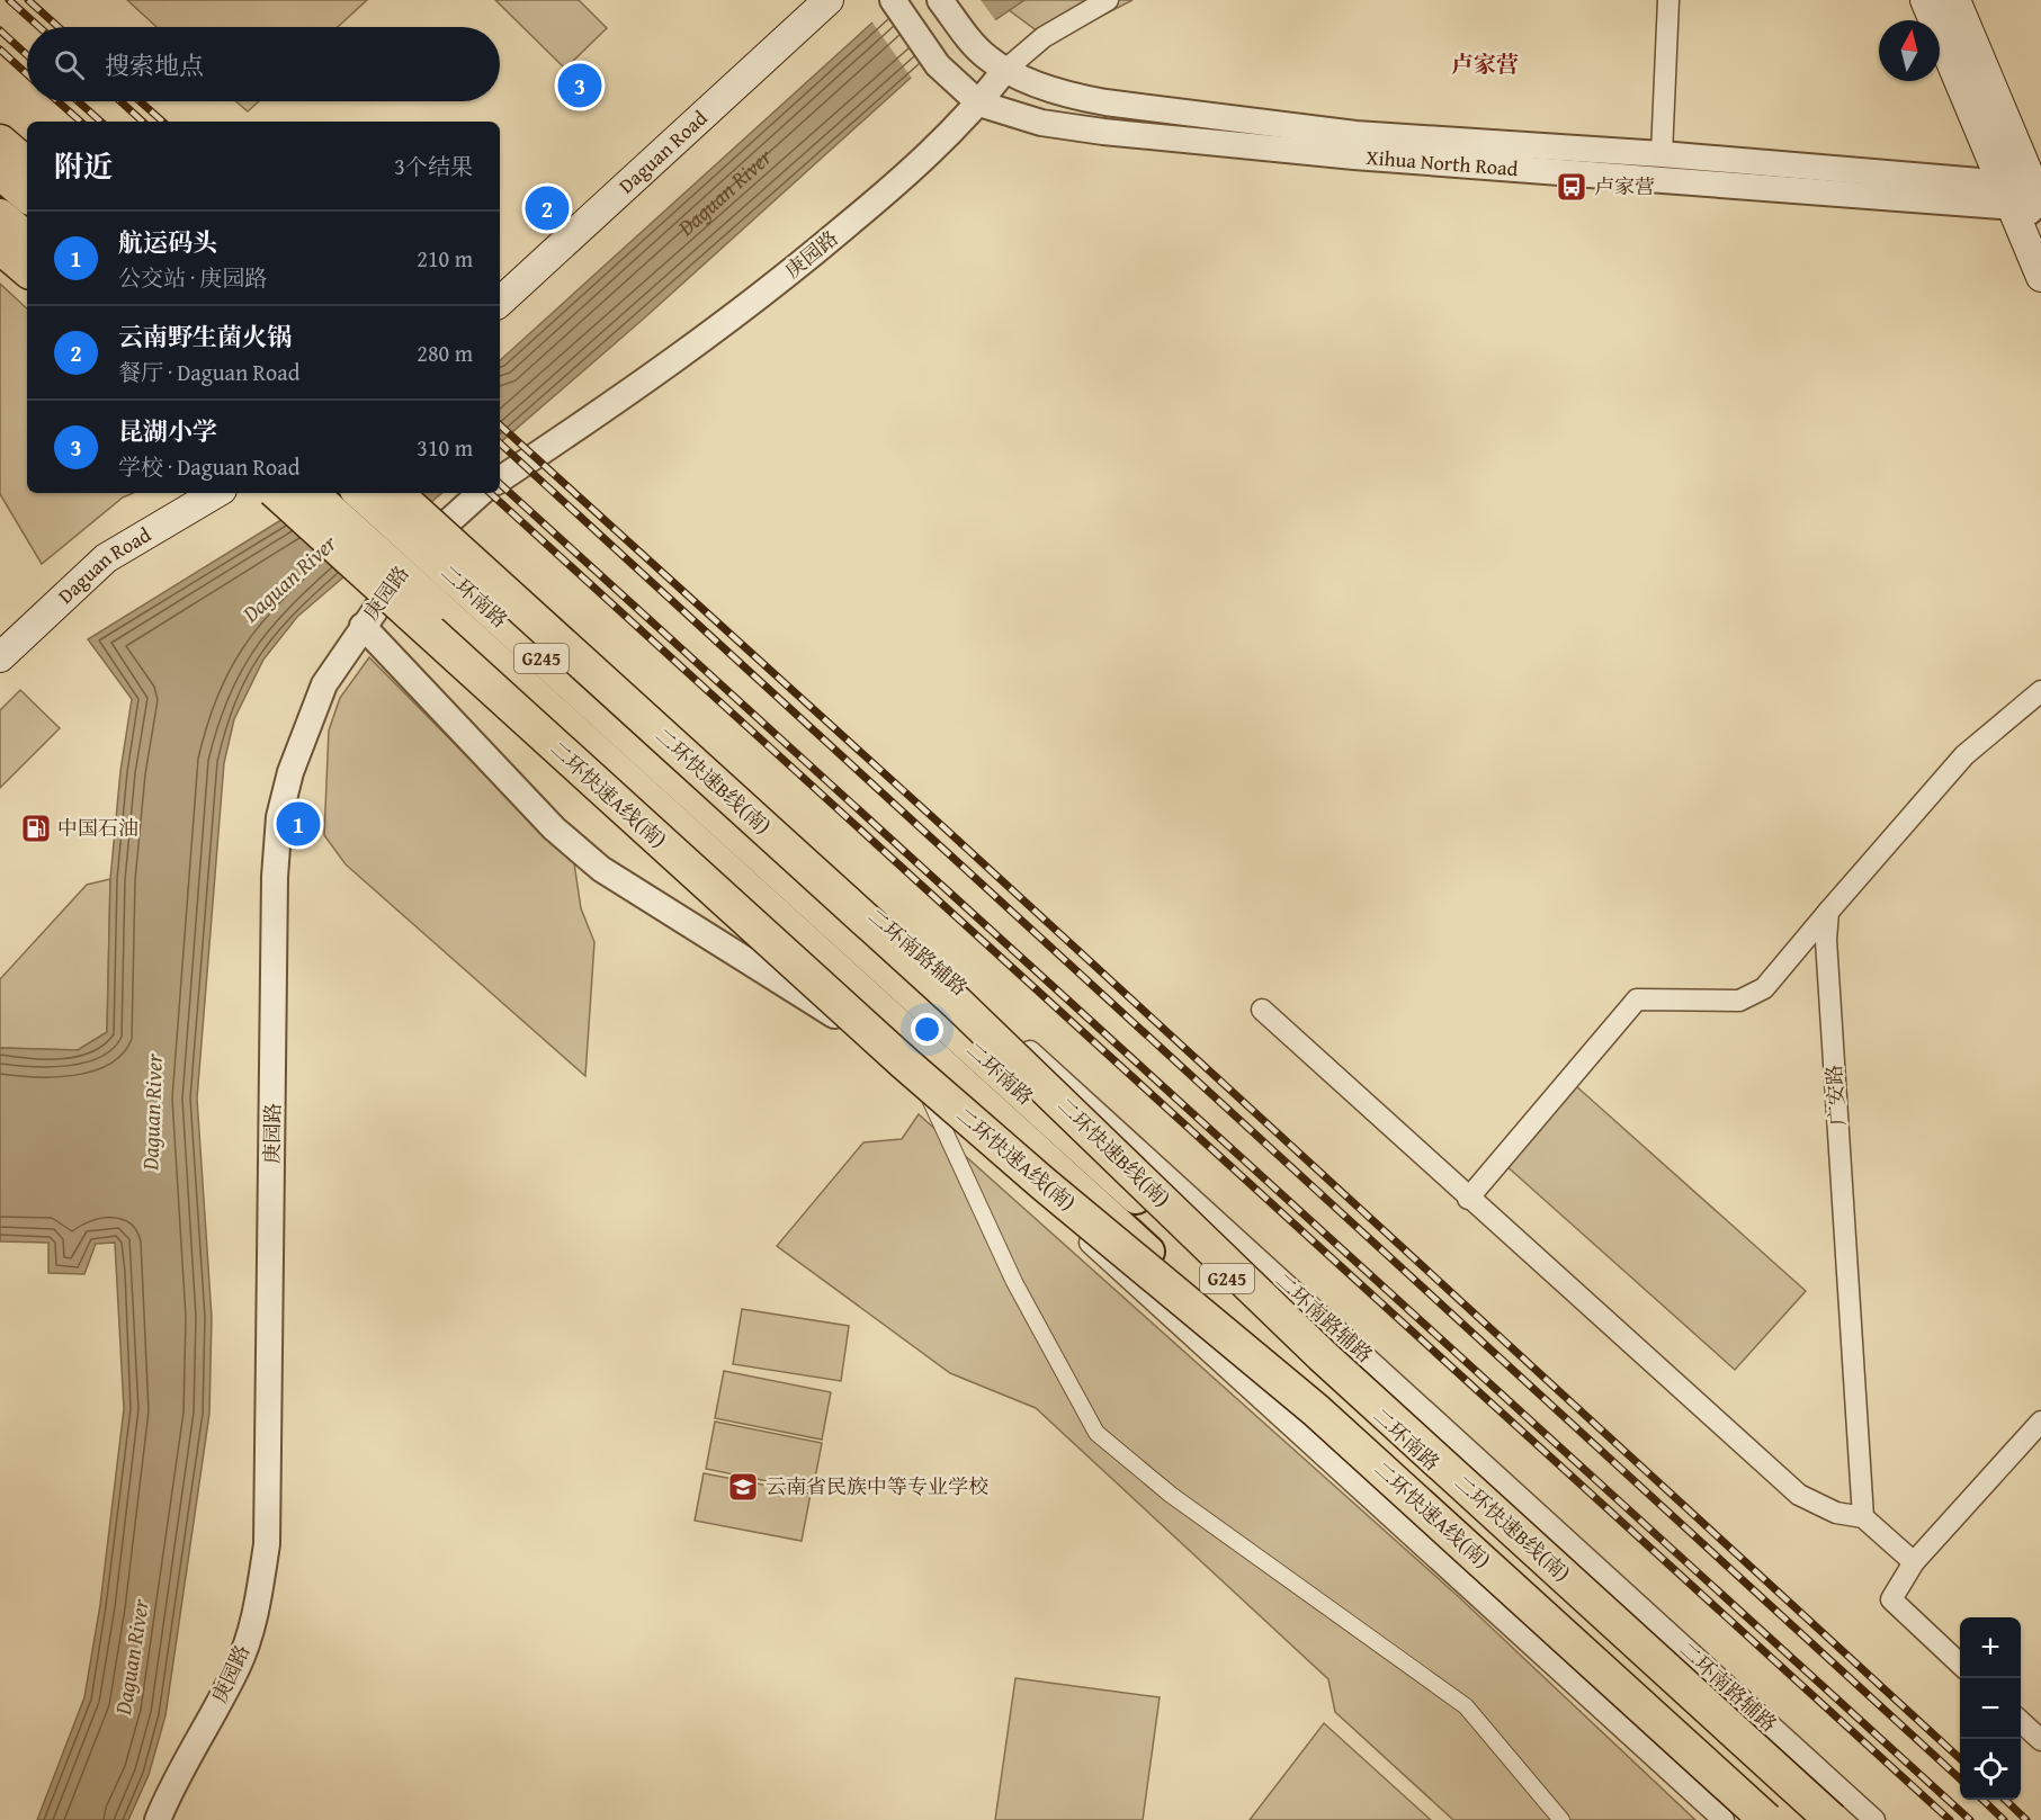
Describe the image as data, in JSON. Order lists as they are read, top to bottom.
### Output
{
  "streets": {
    "highway": ["二环快速B线(南)", "二环快速A线(南)"],
    "main road": ["Daguan Road", "二环南路", "G245"],
    "street": [
      "Xihua North Road",
      "庚园路",
      "二环南路辅路",
      "广安路"
    ]
  },
  "crossings": [
    ["Xihua North Road", "庚园路"],
    ["二环南路", "二环南路辅路"]
  ],
  "districts": ["卢家营"],
  "water": ["Daguan River"],
  "places": {
    "bus stop": ["卢家营"],
    "fuel station": ["中国石油"],
    "school or university": ["云南省民族中等专业学校"]
  },
  "north": "top",
  "page": {
    "search": "搜索地点",
    "pins": ["3", "2", "1"],
    "heading": ["附近", "3个结果"],
    "list": [
      {
        "mark": "1",
        "name": "航运码头",
        "note": "公交站 · 庚园路",
        "value": "210 m"
      },
      {
        "mark": "2",
        "name": "云南野生菌火锅",
        "note": "餐厅 · Daguan Road",
        "value": "280 m"
      },
      {
        "mark": "3",
        "name": "昆湖小学",
        "note": "学校 · Daguan Road",
        "value": "310 m"
      }
    ],
    "map_buttons": ["+", "−"]
  }
}
